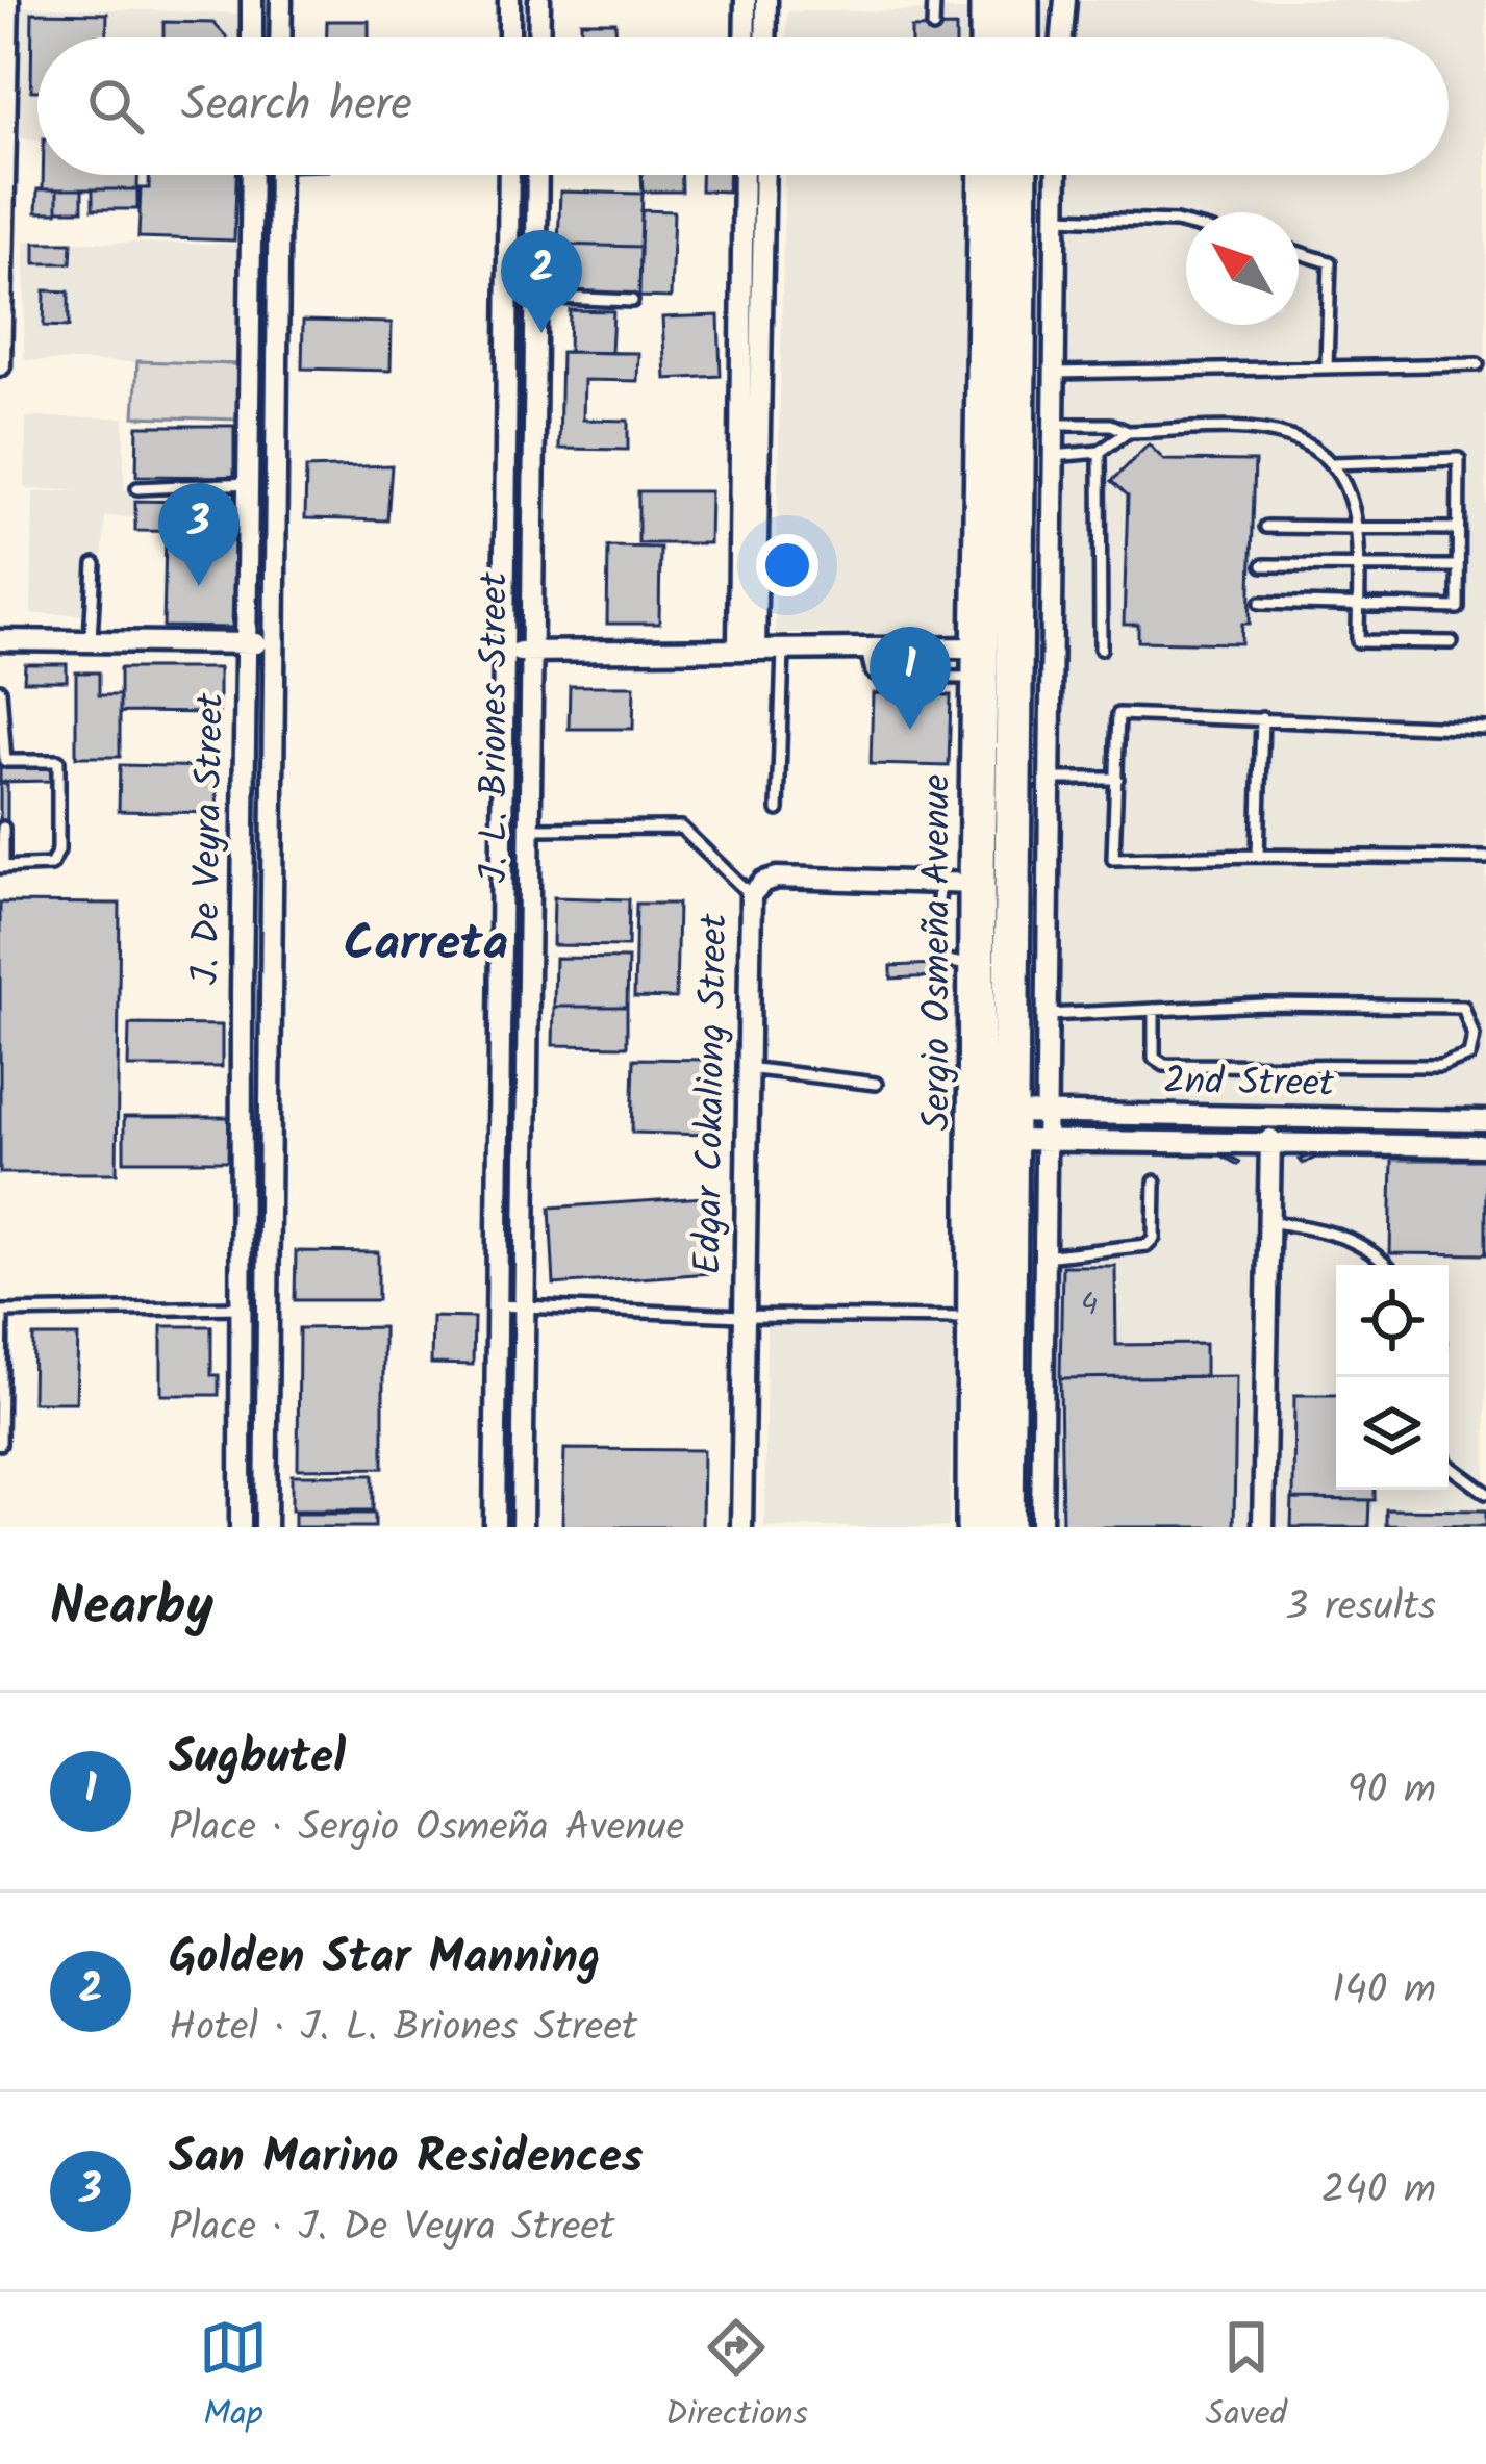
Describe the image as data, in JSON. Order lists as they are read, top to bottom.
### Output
{
  "streets": {
    "highway": ["Sergio Osmeña Avenue"],
    "street": [
      "J. L. Briones Street",
      "J. De Veyra Street",
      "2nd Street",
      "Edgar Cokaliong Street"
    ]
  },
  "crossings": [
    ["Sergio Osmeña Avenue", "2nd Street"],
    ["Sergio Osmeña Avenue", "Edgar Cokaliong Street"]
  ],
  "districts": ["Carreta"],
  "house_numbers": ["4"],
  "north": "top left",
  "page": {
    "search": "Search here",
    "pins": ["2", "3", "1"],
    "heading": ["Nearby", "3 results"],
    "list": [
      {
        "mark": "1",
        "name": "Sugbutel",
        "note": "Place · Sergio Osmeña Avenue",
        "value": "90 m"
      },
      {
        "mark": "2",
        "name": "Golden Star Manning",
        "note": "Hotel · J. L. Briones Street",
        "value": "140 m"
      },
      {
        "mark": "3",
        "name": "San Marino Residences",
        "note": "Place · J. De Veyra Street",
        "value": "240 m"
      }
    ],
    "nav": ["Map", "Directions", "Saved"]
  }
}
